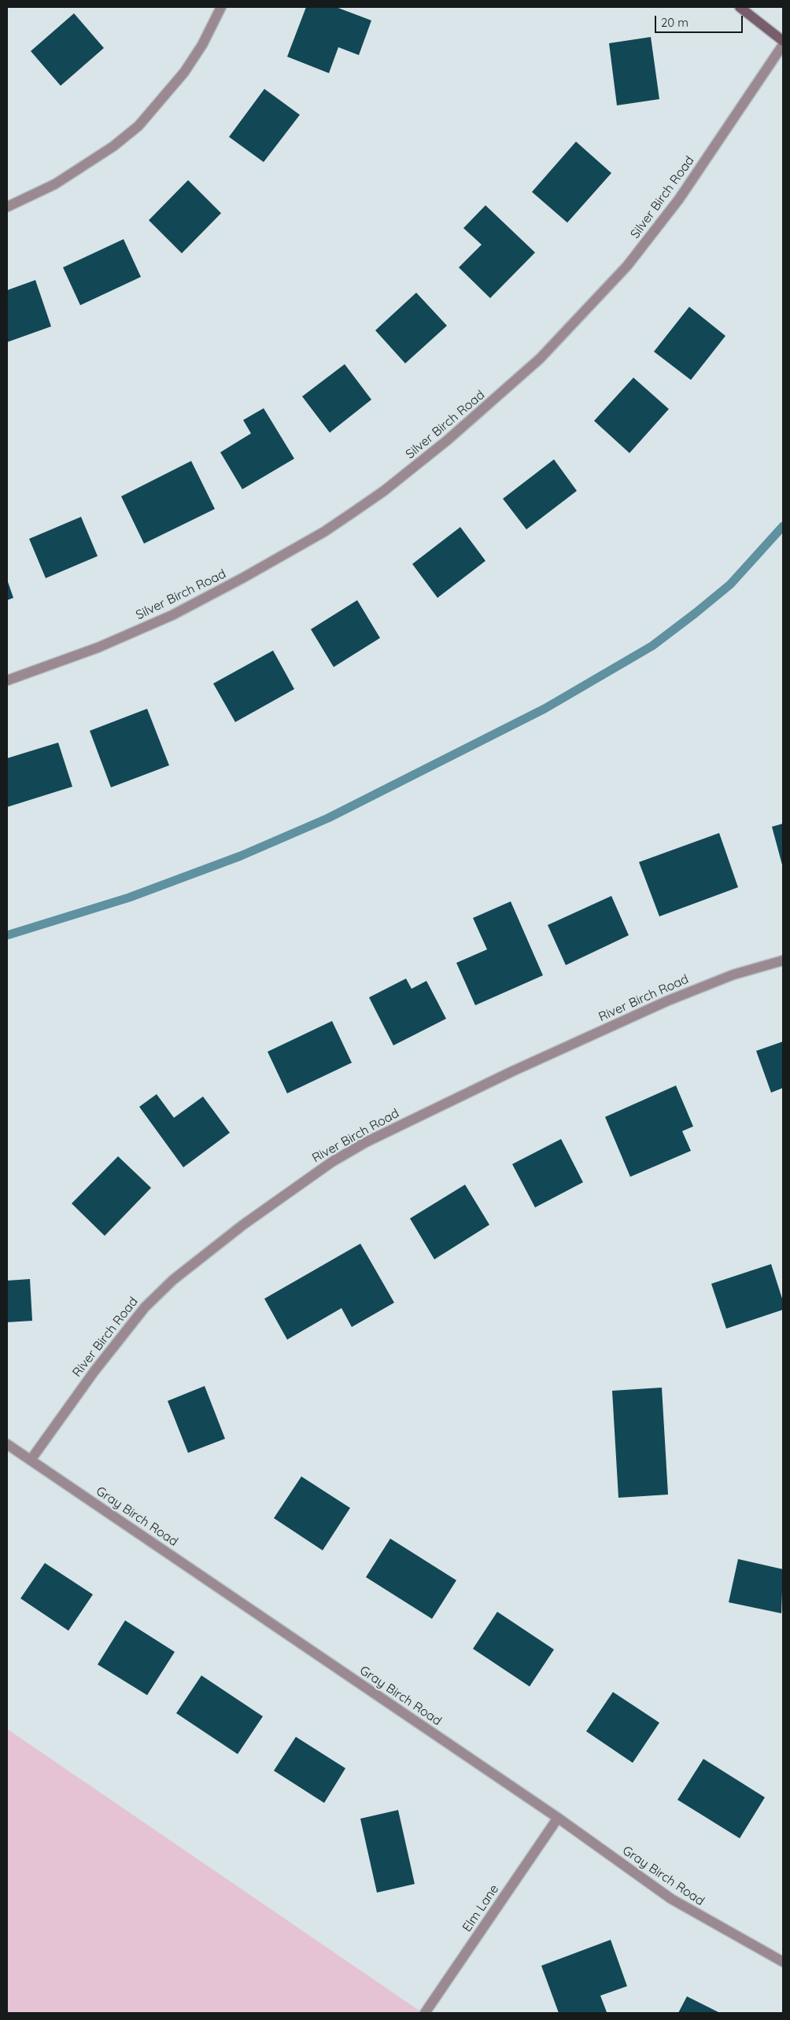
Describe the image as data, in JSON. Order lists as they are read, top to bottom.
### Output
{
  "streets": {
    "street": [
      "Silver Birch Road",
      "River Birch Road",
      "Gray Birch Road",
      "Elm Lane"
    ]
  },
  "crossings": [
    ["River Birch Road", "Gray Birch Road"],
    ["Gray Birch Road", "Elm Lane"]
  ],
  "scale_bar": "20 m"
}
